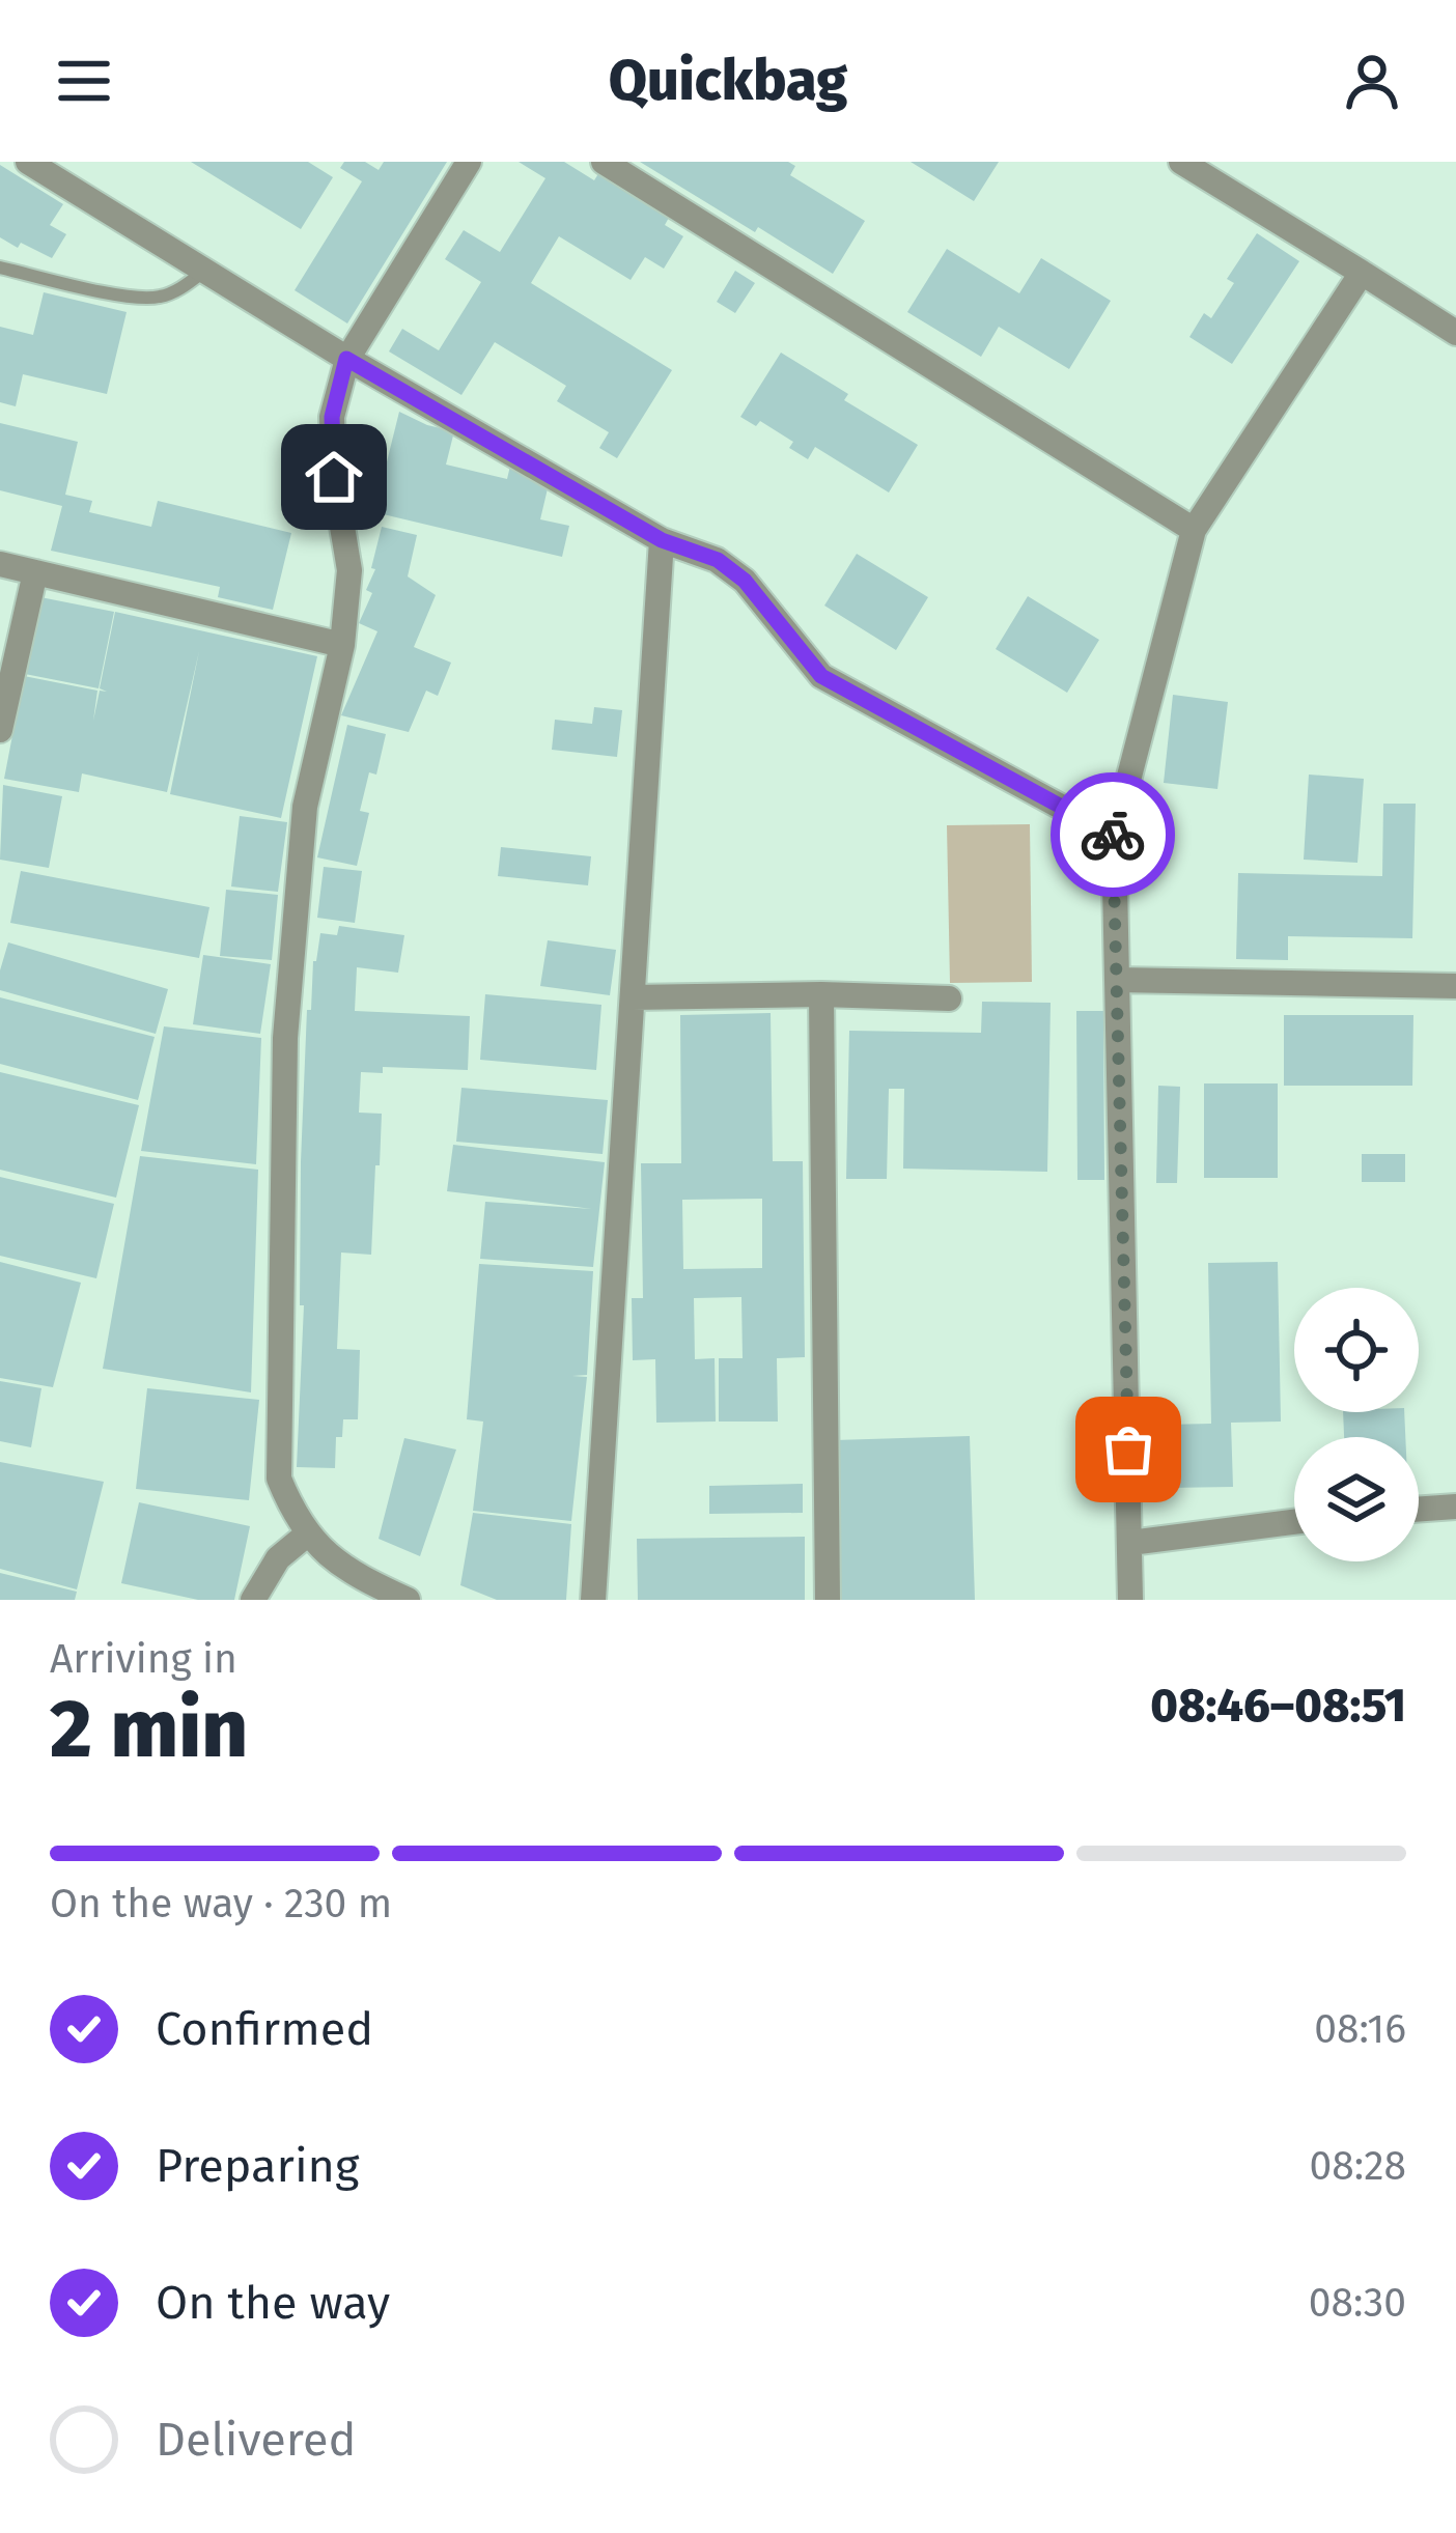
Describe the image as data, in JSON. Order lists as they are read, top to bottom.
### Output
{
  "page": {
    "header": "Quickbag",
    "heading": ["2 min", "Arriving in", "08:46–08:51"],
    "bar": "On the way · 230 m",
    "list": [
      ["Confirmed", "08:16"],
      ["Preparing", "08:28"],
      ["On the way", "08:30"],
      "Delivered"
    ]
  }
}
